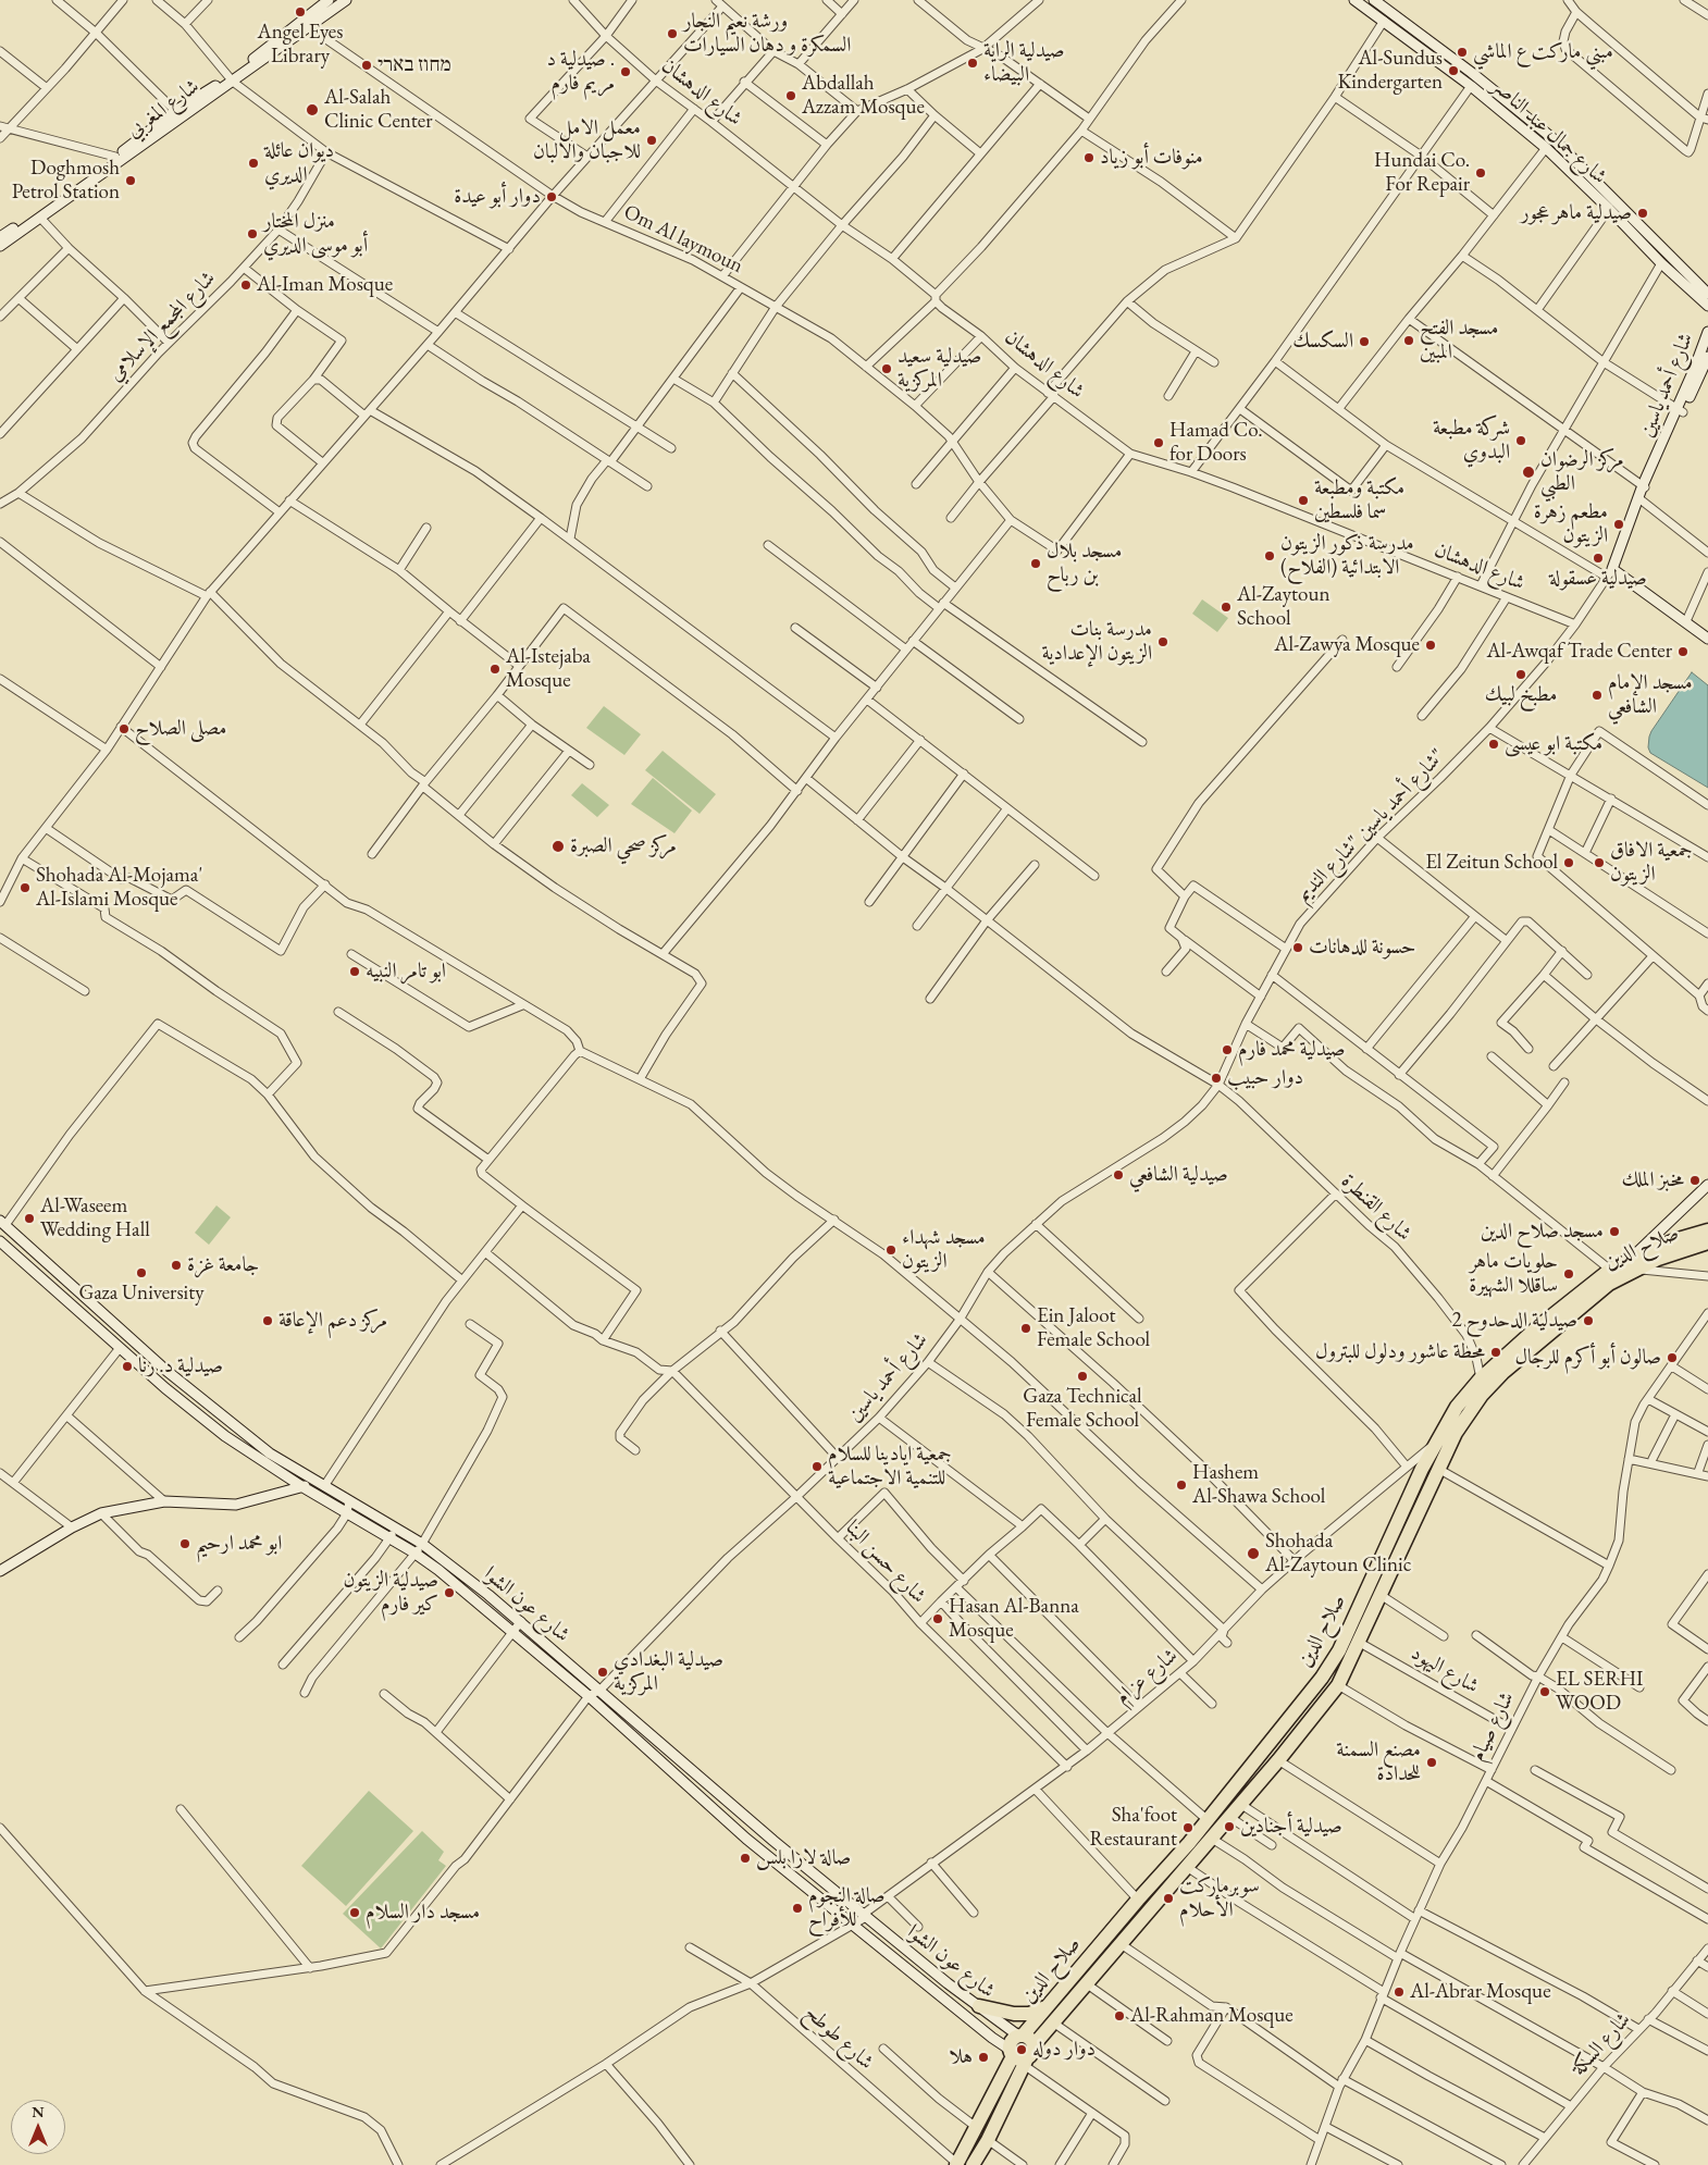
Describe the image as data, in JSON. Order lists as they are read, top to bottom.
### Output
{
  "streets": {
    "highway": ["صلاح الدين"],
    "main road": [
      "شارع المغربي",
      "شارع جمال عبد الناصر",
      "شارع أحمد ياسين",
      "شارع عون الشوا"
    ],
    "street": [
      "شارع الدهشان",
      "Om Al laymoun",
      "شارع المجمع الإسلامي",
      "شارع أحمد ياسين \"شارع النديم\"",
      "شارع القنطرة",
      "شارع حسن البنا",
      "شارع اليهود",
      "شارع عزام",
      "شارع صيام",
      "شارع طوطح",
      "شارع السكة"
    ]
  },
  "crossings": [
    ["شارع الدهشان", "Om Al laymoun"],
    ["شارع الدهشان", "شارع أحمد ياسين \"شارع النديم\""],
    ["شارع المغربي", "Om Al laymoun"],
    ["شارع أحمد ياسين", "شارع أحمد ياسين \"شارع النديم\""],
    ["شارع أحمد ياسين", "شارع حسن البنا"],
    ["شارع أحمد ياسين", "شارع عون الشوا"],
    ["شارع أحمد ياسين \"شارع النديم\"", "شارع القنطرة"],
    ["شارع القنطرة", "صلاح الدين"],
    ["صلاح الدين", "شارع عون الشوا"],
    ["صلاح الدين", "شارع اليهود"],
    ["صلاح الدين", "شارع عزام"],
    ["شارع حسن البنا", "شارع عزام"],
    ["شارع عون الشوا", "شارع عزام"],
    ["شارع اليهود", "شارع صيام"],
    ["شارع عزام", "شارع طوطح"]
  ],
  "places": [
    "Angel Eyes Library",
    "ورشة نعيم النجار السمكرة و دهان السيارات",
    "مبني ماركت ع الماشي",
    "صيدلية الراية البيضاء",
    "מחוז בארי",
    "Al-Sundus Kindergarten",
    "صيدلية د . مريم فارم",
    "Abdallah Azzam Mosque",
    "Al-Salah Clinic Center",
    "معمل الامل للاجبان والالبان",
    "منوفات أبو زياد",
    "ديوان عائلة الديري",
    "Hundai Co. For Repair",
    "Doghmosh Petrol Station",
    "دوار أبو عيدة",
    "صيدلية ماهر عجور",
    "منزل المختار أبو موسى الديري",
    "Al-Iman Mosque",
    "مسجد الفتح المبين",
    "السكسك",
    "صيدلية سعيد المركزية",
    "شركة مطبعة البدوي",
    "Hamad Co. for Doors",
    "مركز الرضوان الطبي",
    "مكتبة ومطبعة سما فلسطين",
    "مطعم زهرة الزيتون",
    "مدرسة ذكور الزيتون الابتدائية (الفلاح)",
    "صيدلية عسقولة",
    "مسجد بلال بن رباح",
    "Al-Zaytoun School",
    "مدرسة بنات الزيتون الإعدادية",
    "Al-Zawya Mosque",
    "Al-Awqaf Trade Center",
    "Al-Istejaba Mosque",
    "مطبخ لبيك",
    "مسجد الإمام الشافعي",
    "مصلى الصلاح",
    "مكتبة ابو عيسى",
    "مركز صحي الصبرة",
    "El Zeitun School",
    "جمعية الافاق الزيتون",
    "Shohada Al-Mojama' Al-Islami Mosque",
    "حسونة للدهانات",
    "ابو تامر النبيه",
    "صيدلية محمد فارم",
    "دوار حبيب",
    "صيدلية الشافعي",
    "مخبز الملك",
    "Al-Waseem Wedding Hall",
    "مسجد صلاح الدين",
    "مسجد شهداء الزيتون",
    "جامعة غزة",
    "Gaza University",
    "حلويات ماهر ساقللا الشهيرة",
    "مركز دعم الإعاقة",
    "صيدلية الدحدوح 2",
    "Ein Jaloot Female School",
    "محطة عاشور ودلول للبترول",
    "صالون أبو أكرم للرجال",
    "صيدلية د. رنا",
    "Gaza Technical Female School",
    "جمعية ايادينا للسلام للتنمية الاجتماعية",
    "Hashem Al-Shawa School",
    "ابو محمد ارحيم",
    "Shohada Al-Zaytoun Clinic",
    "صيدلية الزيتون كير فارم",
    "Hasan Al-Banna Mosque",
    "صيدلية البغدادي المركزية",
    "EL SERHI WOOD",
    "مصنع السمنة للحدادة",
    "صيدلية أجنادين",
    "Sha'foot Restaurant",
    "صالة لارا بلس",
    "سوبرماركت الأحلام",
    "صالة النجوم للأفراح",
    "مسجد دار السلام",
    "Al-Abrar Mosque",
    "Al-Rahman Mosque",
    "دوار دوله",
    "هلا"
  ],
  "north": "top"
}
